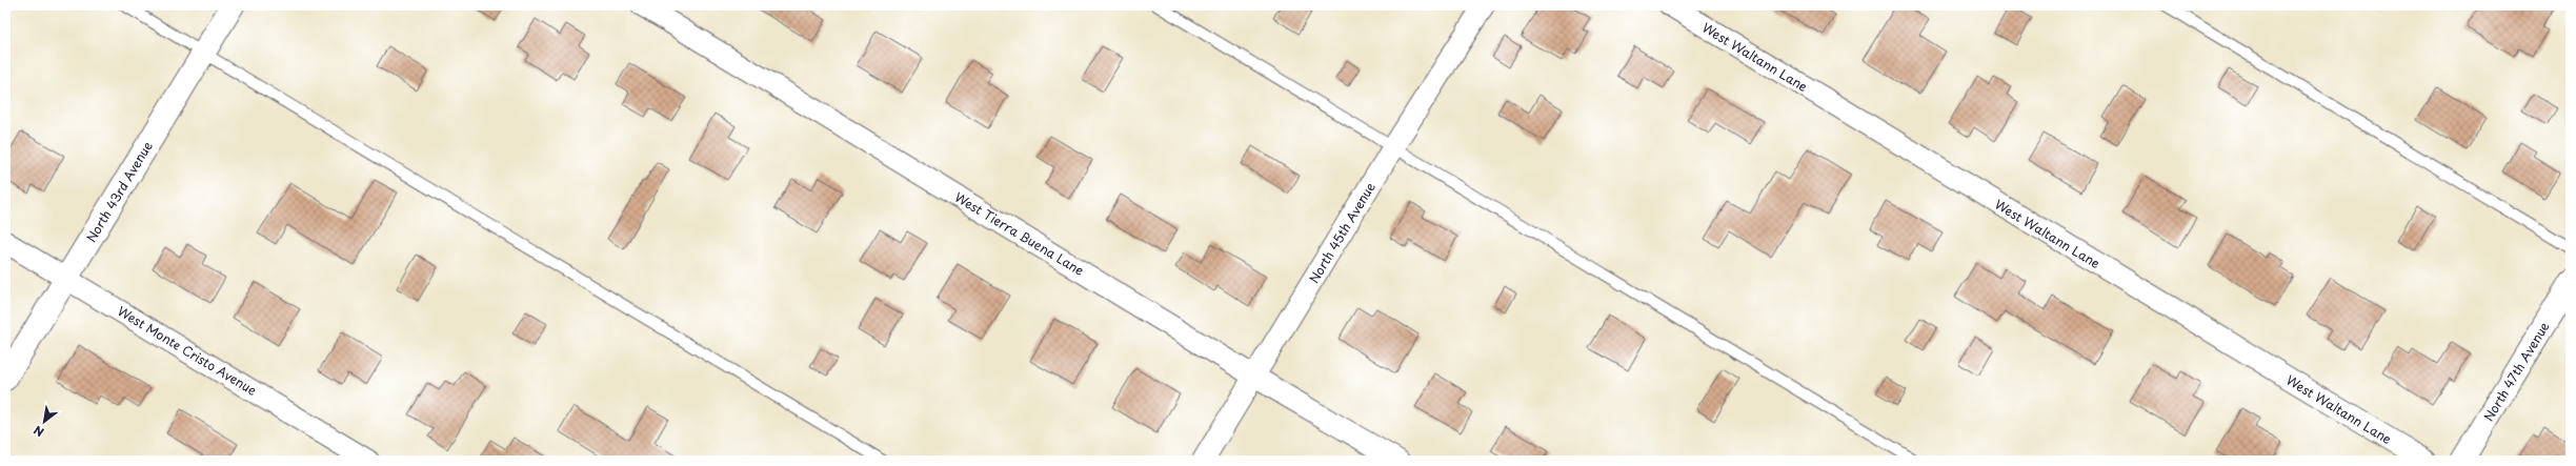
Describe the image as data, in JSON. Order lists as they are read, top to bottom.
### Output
{
  "streets": {
    "main road": ["North 43rd Avenue", "North 47th Avenue"],
    "street": [
      "West Waltann Lane",
      "North 45th Avenue",
      "West Tierra Buena Lane",
      "West Monte Cristo Avenue"
    ]
  },
  "crossings": [
    ["North 43rd Avenue", "West Monte Cristo Avenue"],
    ["North 45th Avenue", "West Tierra Buena Lane"]
  ],
  "north": "bottom left"
}
